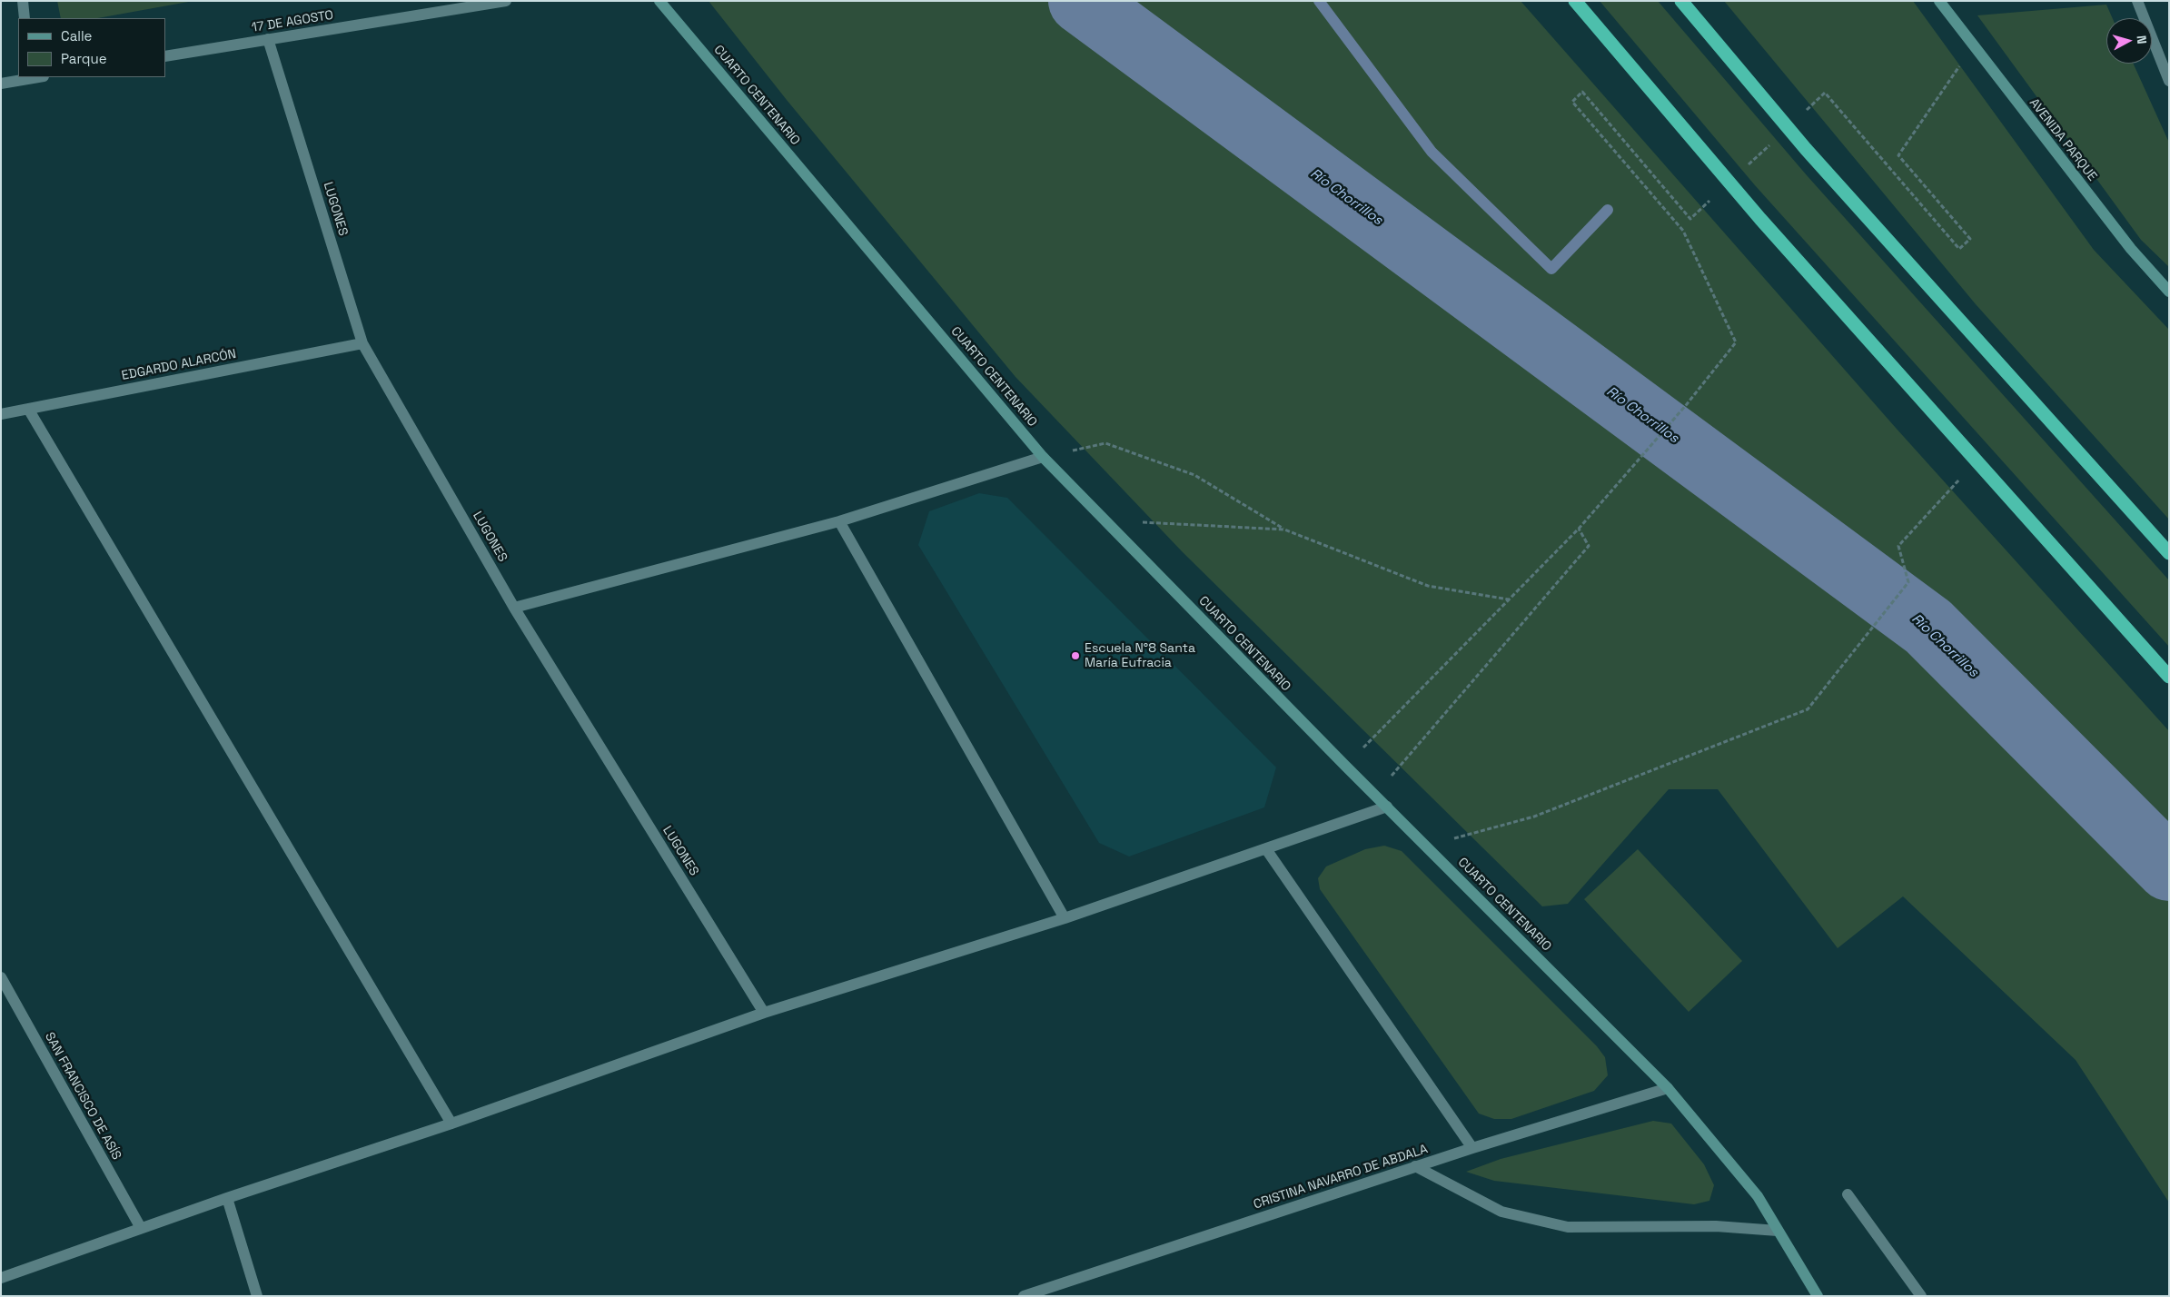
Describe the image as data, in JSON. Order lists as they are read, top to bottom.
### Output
{
  "streets": {
    "main road": ["CUARTO CENTENARIO", "AVENIDA PARQUE"],
    "street": [
      "17 DE AGOSTO",
      "LUGONES",
      "EDGARDO ALARCÓN",
      "SAN FRANCISCO DE ASÍS",
      "CRISTINA NAVARRO DE ABDALA"
    ]
  },
  "crossings": [
    ["17 DE AGOSTO", "LUGONES"],
    ["CUARTO CENTENARIO", "CRISTINA NAVARRO DE ABDALA"],
    ["LUGONES", "EDGARDO ALARCÓN"]
  ],
  "water": ["Río Chorrillos"],
  "places": ["Escuela N°8 Santa María Eufracia"],
  "legend": ["Calle", "Parque"],
  "north": "right"
}
